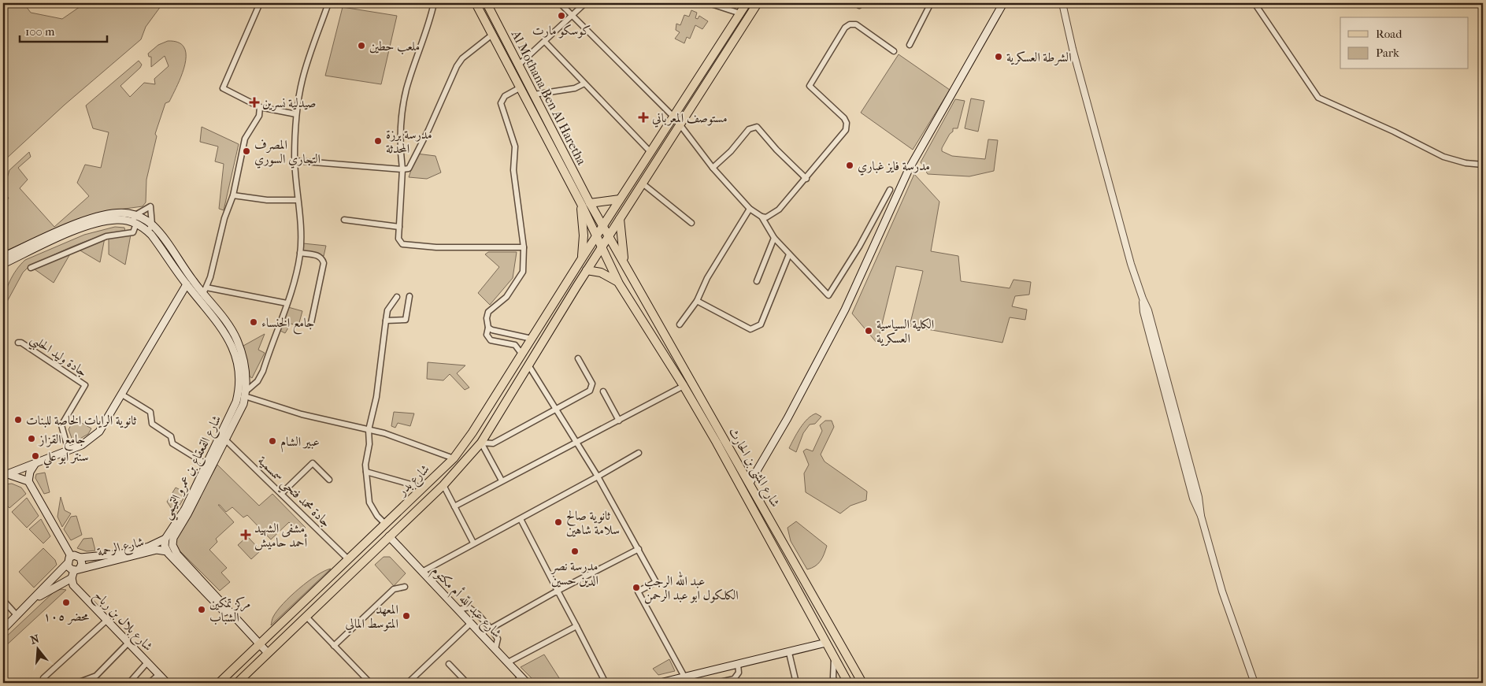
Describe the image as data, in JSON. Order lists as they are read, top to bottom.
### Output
{
  "streets": {
    "main road": [
      "Al Mothana Ben Al Haretha",
      "شارع القعقاع بن عمرو التميمي",
      "شارع المثنى بن الحارث",
      "شارع بدر",
      "شارع الرحمة",
      "شارع عبد اللّه أم مكتوم",
      "شارع بلال بن رباح"
    ],
    "street": ["جادة وليد الحلبي", "جادة محمد فتحي سمسمية"]
  },
  "crossings": [
    ["Al Mothana Ben Al Haretha", "شارع المثنى بن الحارث"],
    ["Al Mothana Ben Al Haretha", "شارع بدر"],
    ["شارع القعقاع بن عمرو التميمي", "جادة محمد فتحي سمسمية"],
    ["شارع القعقاع بن عمرو التميمي", "شارع الرحمة"],
    ["شارع المثنى بن الحارث", "شارع بدر"],
    ["شارع بدر", "جادة محمد فتحي سمسمية"],
    ["شارع بدر", "شارع عبد اللّه أم مكتوم"],
    ["شارع الرحمة", "شارع بلال بن رباح"]
  ],
  "places": {
    "other": [
      "كوسكو مارت",
      "ملعب حطين",
      "الشرطة العسكرية",
      "مدرسة برزة المحدثة",
      "المصرف التجاري السوري",
      "مدرسة فايز غباري",
      "جامع الخنساء",
      "الكلية السياسية العسكرية",
      "ثانوية الرايات الخاصة للبنات",
      "جامع القزاز",
      "عبير الشام",
      "سنتر ابو علي",
      "ثانوية صالح سلامة شاهين",
      "مدرسة نصر الدين حسين",
      "عبد الله الرجب الكلكول ابو عبد الرحمن",
      "محضر ١٠٥",
      "مركز تمكين الشباب",
      "المعهد المتوسط المالي"
    ],
    "health": ["صيدلية نسرين", "مستوصف المعرباني", "مشفى الشهيد أحمد حاميش"]
  },
  "legend": ["Road", "Park"],
  "scale_bar": "100 m",
  "north": "top"
}
